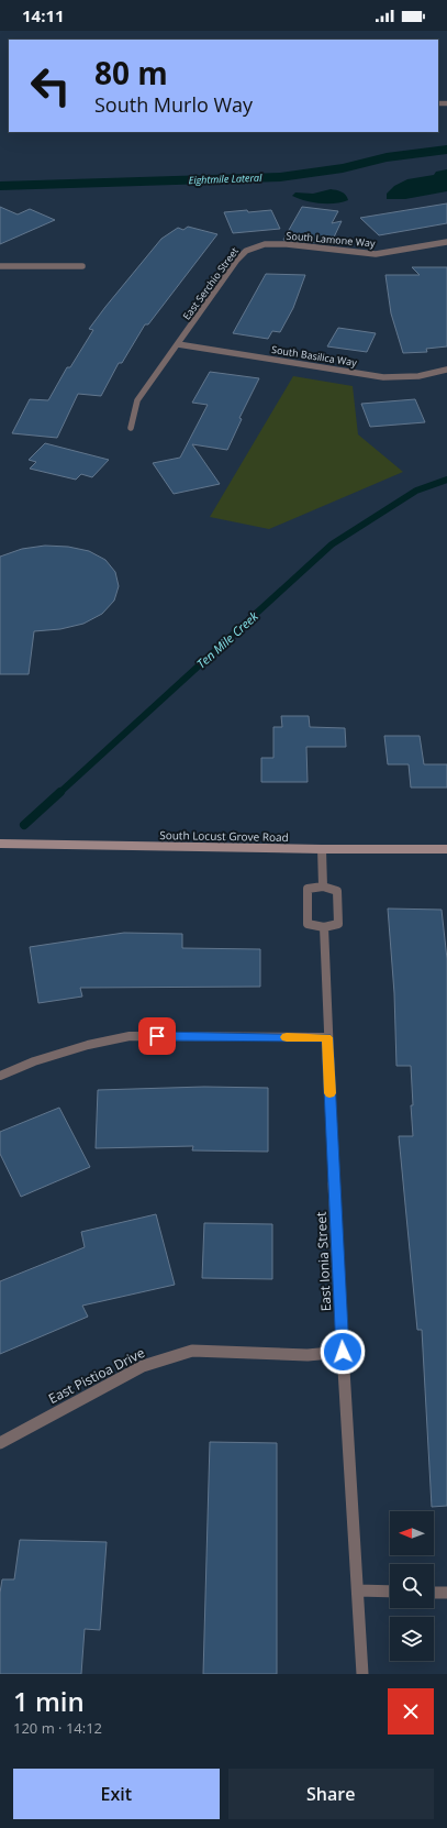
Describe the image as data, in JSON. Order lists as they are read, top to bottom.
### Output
{
  "streets": {
    "main road": ["South Locust Grove Road"],
    "street": [
      "South Lamone Way",
      "East Serchio Street",
      "South Basilica Way",
      "East Ionia Street",
      "East Pistioa Drive"
    ]
  },
  "crossings": [
    ["South Lamone Way", "East Serchio Street"],
    ["East Serchio Street", "South Basilica Way"],
    ["East Ionia Street", "East Pistioa Drive"]
  ],
  "water": ["Eightmile Lateral", "Ten Mile Creek"],
  "north": "left",
  "page": {
    "status": "14:11",
    "turn": ["80 m", "South Murlo Way"],
    "heading": ["1 min", "120 m · 14:12"],
    "buttons": ["Exit", "Share"]
  }
}
